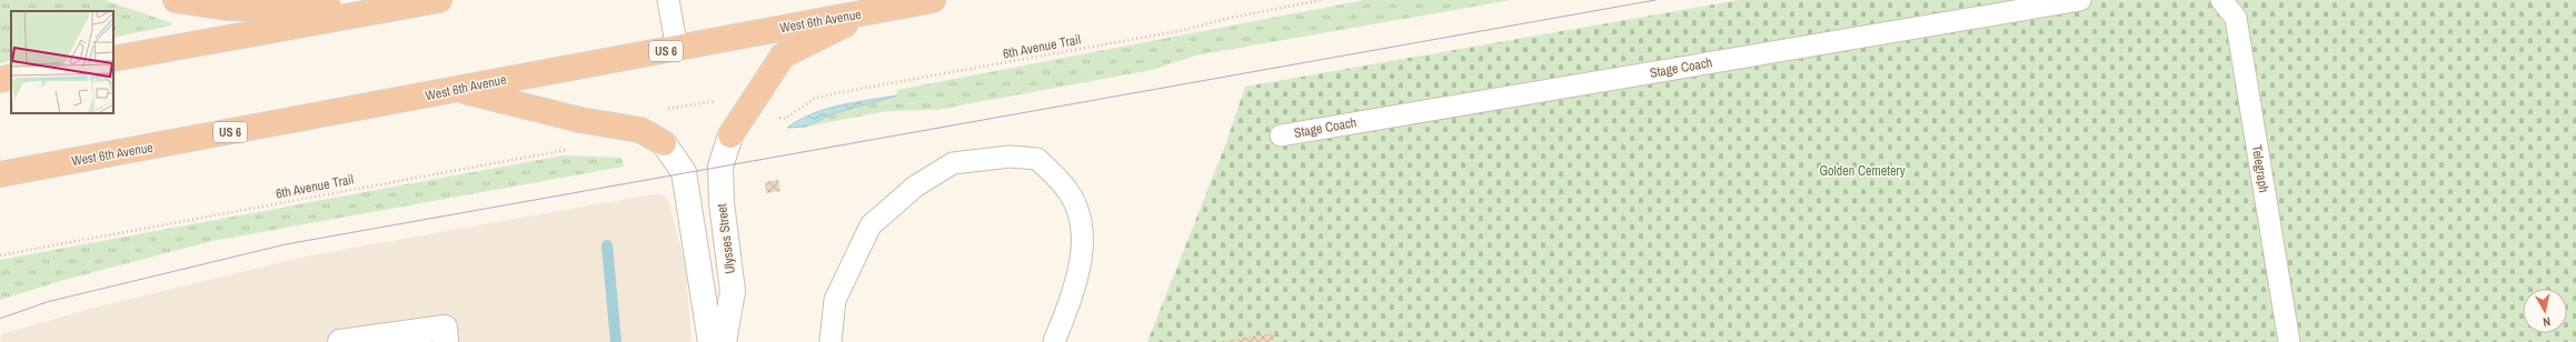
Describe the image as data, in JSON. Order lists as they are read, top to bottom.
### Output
{
  "streets": {
    "highway": ["West 6th Avenue", "US 6"],
    "street": ["Ulysses Street"],
    "lane": ["Stage Coach", "Telegraph"],
    "path": ["6th Avenue Trail"]
  },
  "parks": ["Golden Cemetery"],
  "north": "bottom"
}
